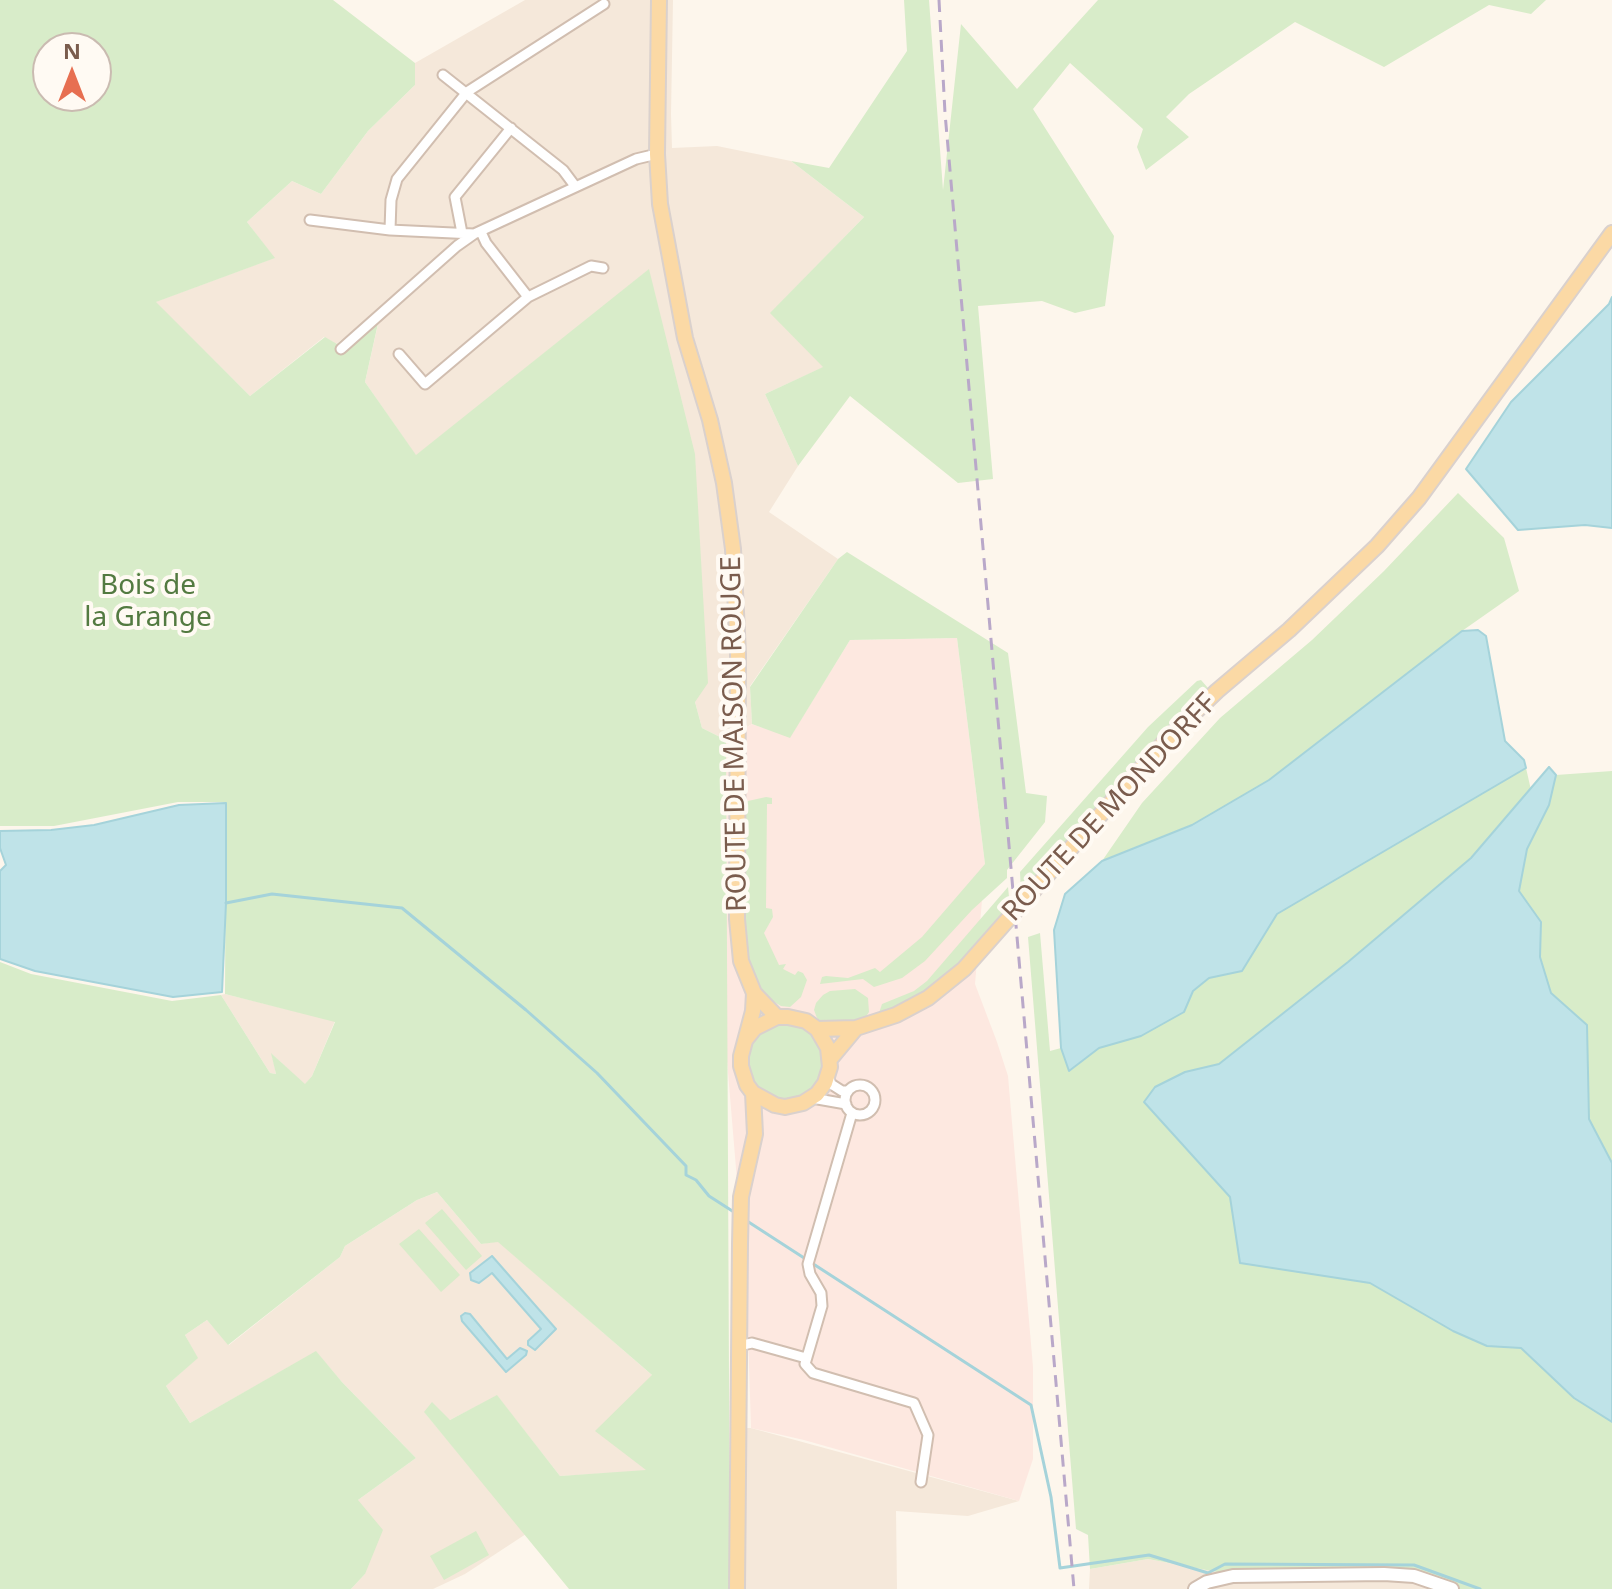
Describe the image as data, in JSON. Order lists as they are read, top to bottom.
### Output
{
  "streets": {
    "main road": ["ROUTE DE MAISON ROUGE", "ROUTE DE MONDORFF"]
  },
  "parks": ["Bois de la Grange"],
  "north": "top"
}
